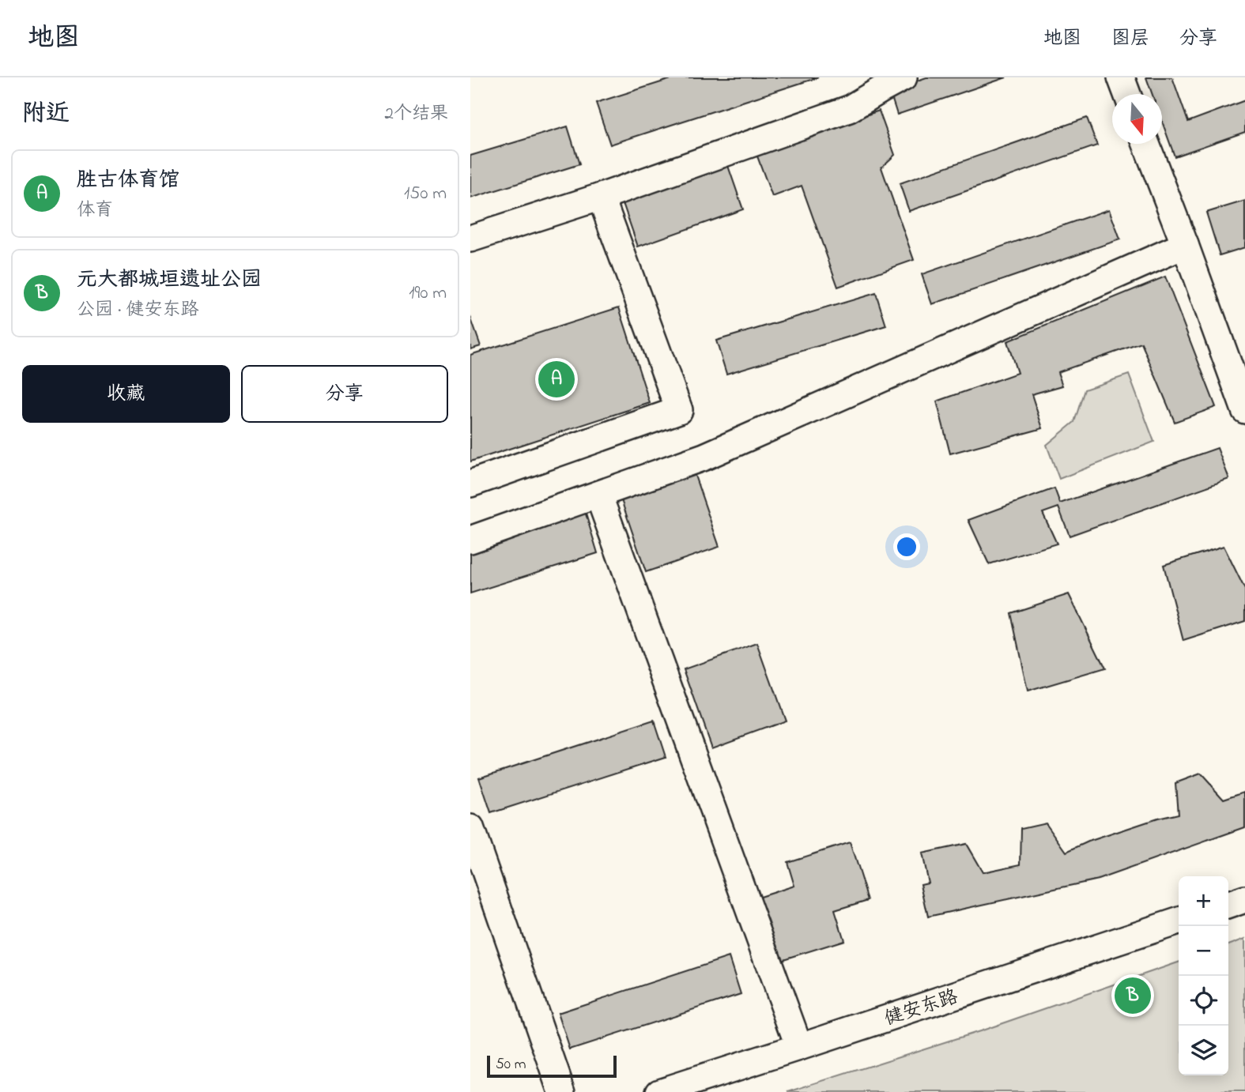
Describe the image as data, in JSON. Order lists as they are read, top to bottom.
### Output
{
  "streets": {
    "street": ["健安东路"]
  },
  "scale_bar": "50 m",
  "north": "bottom",
  "page": {
    "header": "地图",
    "nav": ["地图", "图层", "分享"],
    "heading": ["附近", "2个结果"],
    "list": [
      {
        "mark": "A",
        "name": "胜古体育馆",
        "note": "体育",
        "value": "150 m"
      },
      {
        "mark": "B",
        "name": "元大都城垣遗址公园",
        "note": "公园 · 健安东路",
        "value": "190 m"
      }
    ],
    "buttons": ["收藏", "分享"],
    "pins": ["A", "B"],
    "map_buttons": ["+", "−"],
    "scale": "50 m"
  }
}
